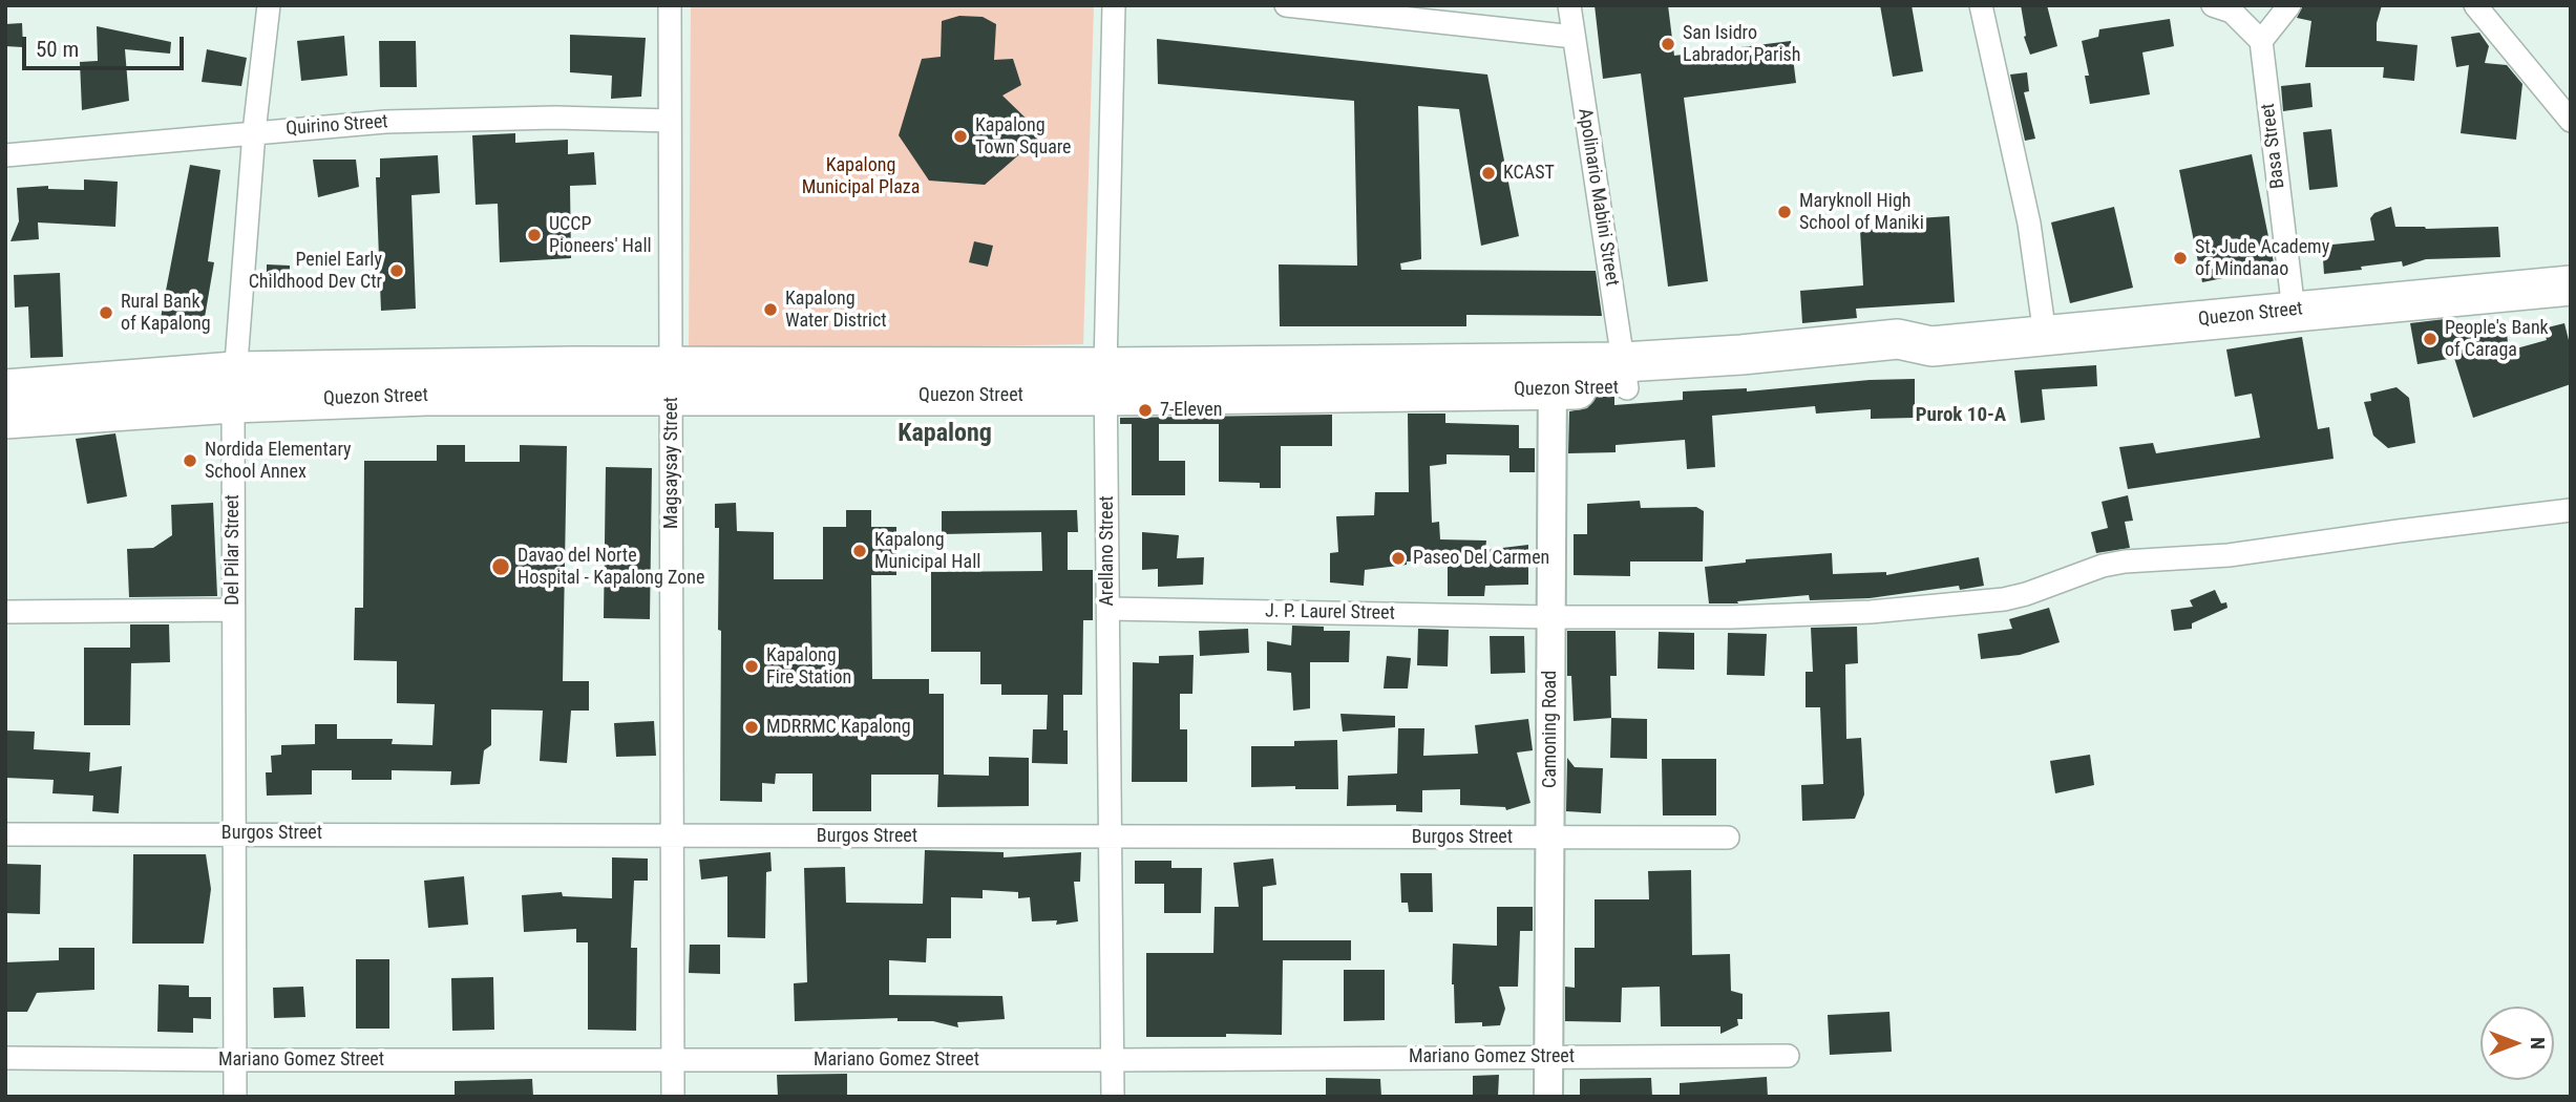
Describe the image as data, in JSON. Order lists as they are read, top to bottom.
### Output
{
  "streets": {
    "highway": ["Quezon Street"],
    "street": [
      "Quirino Street",
      "Basa Street",
      "Apolinario Mabini Street",
      "Magsaysay Street",
      "Del Pilar Street",
      "Arellano Street",
      "J. P. Laurel Street",
      "Camoning Road",
      "Burgos Street",
      "Mariano Gomez Street"
    ]
  },
  "crossings": [
    ["Quirino Street", "Magsaysay Street"],
    ["Quirino Street", "Del Pilar Street"],
    ["Basa Street", "Quezon Street"],
    ["Apolinario Mabini Street", "Quezon Street"],
    ["Quezon Street", "Magsaysay Street"],
    ["Quezon Street", "Del Pilar Street"],
    ["Quezon Street", "Arellano Street"],
    ["Quezon Street", "Camoning Road"],
    ["Magsaysay Street", "Burgos Street"],
    ["Magsaysay Street", "Mariano Gomez Street"],
    ["Del Pilar Street", "Burgos Street"],
    ["Del Pilar Street", "Mariano Gomez Street"],
    ["Arellano Street", "J. P. Laurel Street"],
    ["Arellano Street", "Burgos Street"],
    ["Arellano Street", "Mariano Gomez Street"],
    ["J. P. Laurel Street", "Camoning Road"],
    ["Camoning Road", "Burgos Street"],
    ["Camoning Road", "Mariano Gomez Street"]
  ],
  "districts": ["Purok 10-A", "Kapalong"],
  "parks": ["Kapalong Municipal Plaza"],
  "places": [
    "San Isidro Labrador Parish",
    "Kapalong Town Square",
    "KCAST",
    "Maryknoll High School of Maniki",
    "UCCP Pioneers' Hall",
    "St. Jude Academy of Mindanao",
    "Peniel Early Childhood Dev Ctr",
    "Kapalong Water District",
    "Rural Bank of Kapalong",
    "People's Bank of Caraga",
    "7-Eleven",
    "Nordida Elementary School Annex",
    "Kapalong Municipal Hall",
    "Paseo Del Carmen",
    "Davao del Norte Hospital - Kapalong Zone",
    "Kapalong Fire Station",
    "MDRRMC Kapalong"
  ],
  "scale_bar": "50 m",
  "north": "right"
}
